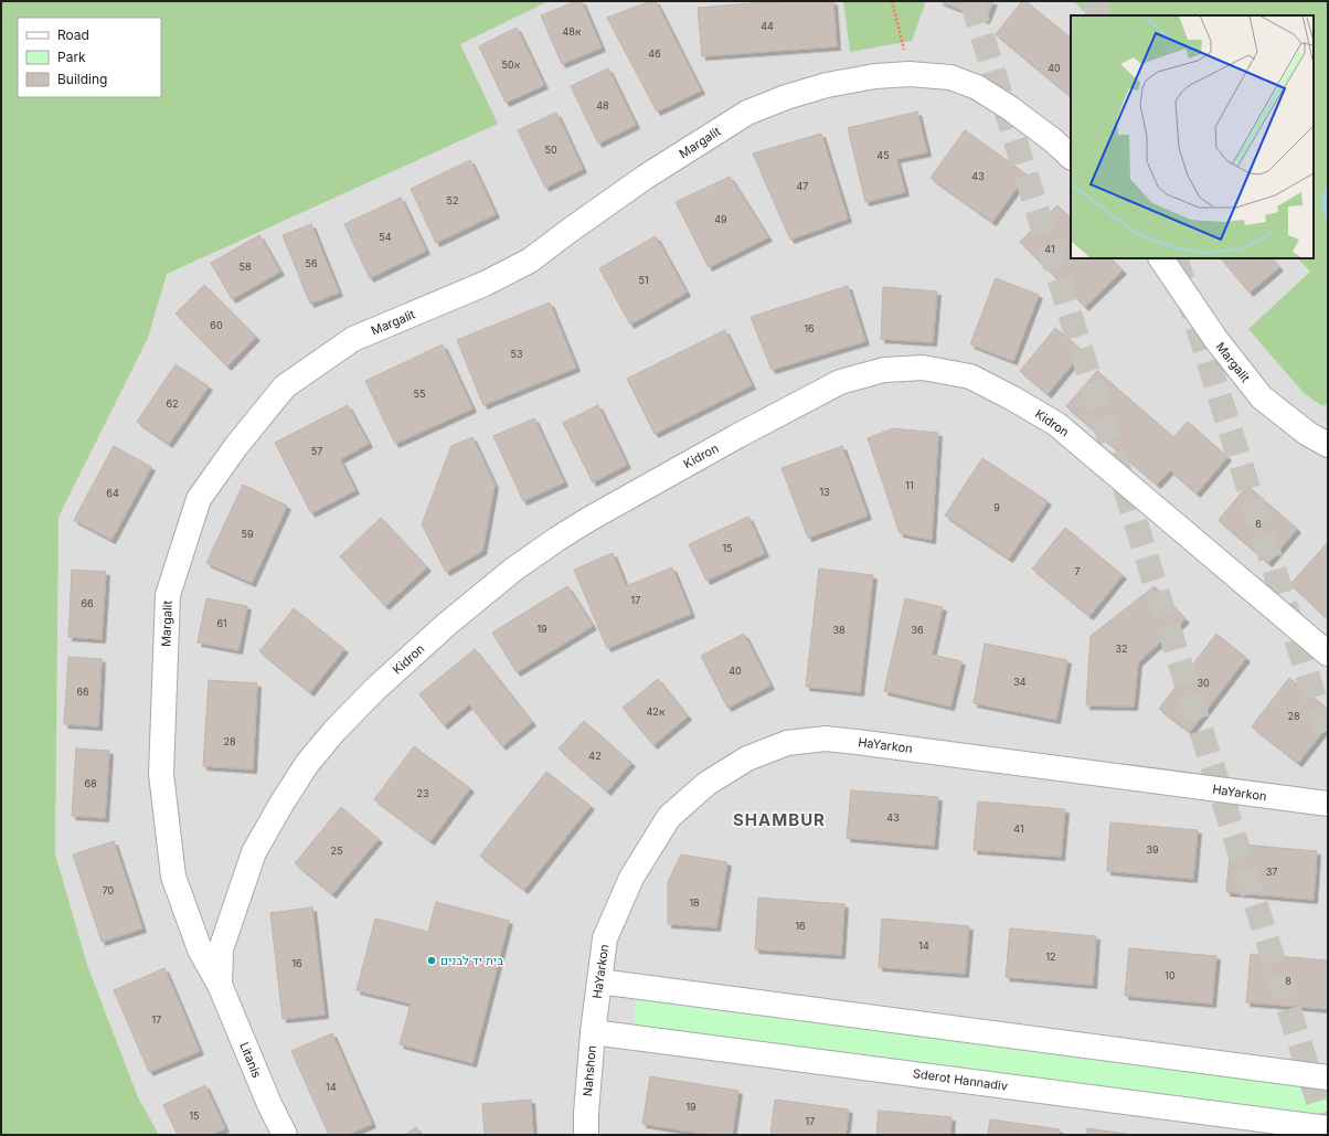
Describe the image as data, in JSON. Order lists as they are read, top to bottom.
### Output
{
  "streets": {
    "street": [
      "Margalit",
      "Kidron",
      "HaYarkon",
      "Litanis",
      "Nahshon",
      "Sderot Hannadiv"
    ]
  },
  "crossings": [
    ["Margalit", "Kidron"],
    ["Margalit", "Litanis"],
    ["Kidron", "Litanis"],
    ["HaYarkon", "Nahshon"],
    ["Nahshon", "Sderot Hannadiv"]
  ],
  "districts": ["SHAMBUR"],
  "places": ["בית יד לבנים"],
  "house_numbers": [
    "44",
    "48א",
    "46",
    "50א",
    "40",
    "48",
    "50",
    "45",
    "43",
    "47",
    "52",
    "49",
    "54",
    "41",
    "56",
    "58",
    "51",
    "60",
    "16",
    "53",
    "55",
    "62",
    "57",
    "11",
    "13",
    "64",
    "9",
    "6",
    "59",
    "15",
    "7",
    "17",
    "66",
    "61",
    "19",
    "38",
    "36",
    "32",
    "40",
    "34",
    "30",
    "66",
    "42א",
    "28",
    "28",
    "42",
    "68",
    "23",
    "43",
    "41",
    "39",
    "25",
    "37",
    "70",
    "18",
    "16",
    "14",
    "12",
    "16",
    "10",
    "8",
    "17",
    "14",
    "19",
    "15",
    "17"
  ],
  "legend": ["Road", "Park", "Building"]
}
